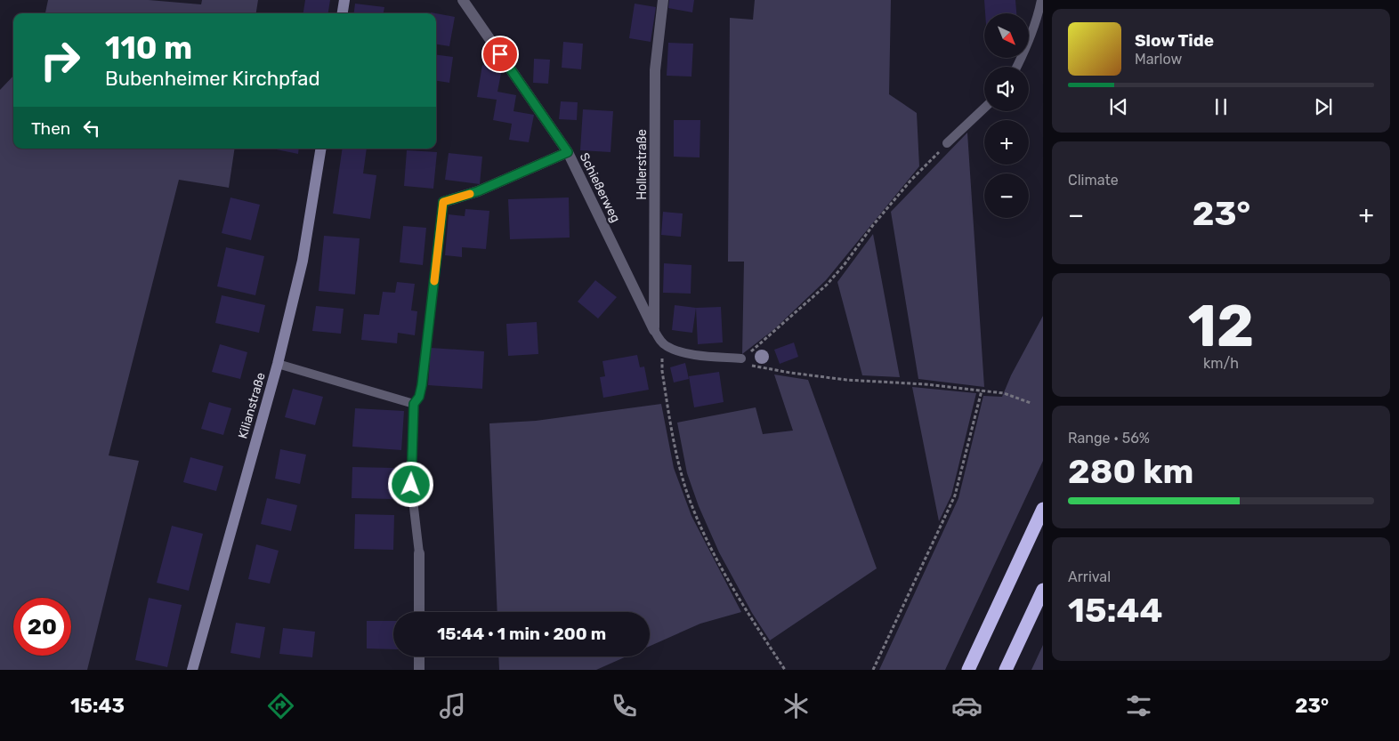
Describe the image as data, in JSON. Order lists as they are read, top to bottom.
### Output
{
  "streets": {
    "street": ["Hollerstraße", "Schießerweg", "Kilianstraße"]
  },
  "crossings": [
    ["Hollerstraße", "Schießerweg"]
  ],
  "north": "bottom right",
  "page": {
    "map_buttons": ["+", "−"],
    "turn": ["110 m", "Bubenheimer Kirchpfad"],
    "song": ["Slow Tide", "Marlow"],
    "then": "Then",
    "tile": [
      "Climate",
      ["12", "km/h"],
      ["Range · 56%", "280 km"],
      ["Arrival", "15:44"]
    ],
    "heat": ["−", "23°", "+"],
    "limit": "20",
    "trip": "15:44 · 1 min · 200 m",
    "tabs": ["15:43", "23°"]
  }
}
